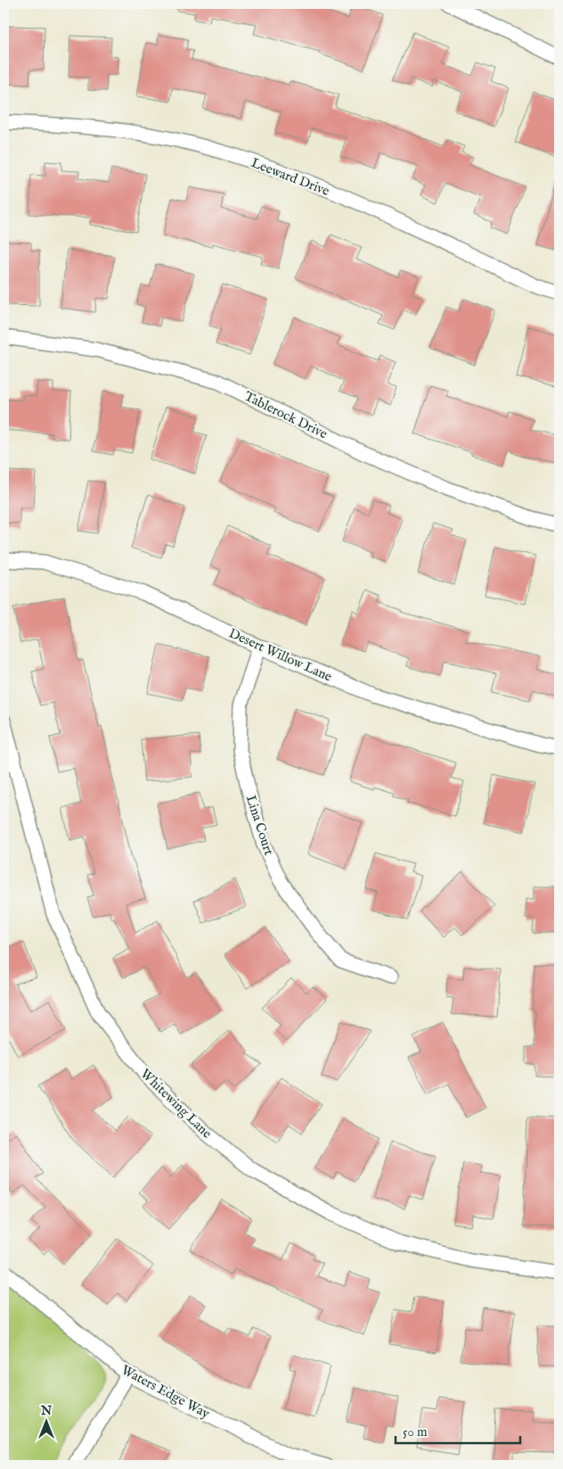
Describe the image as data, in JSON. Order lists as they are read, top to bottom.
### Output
{
  "streets": {
    "street": [
      "Leeward Drive",
      "Tablerock Drive",
      "Desert Willow Lane",
      "Lina Court",
      "Whitewing Lane",
      "Waters Edge Way"
    ]
  },
  "crossings": [
    ["Desert Willow Lane", "Lina Court"]
  ],
  "scale_bar": "50 m",
  "north": "top"
}
